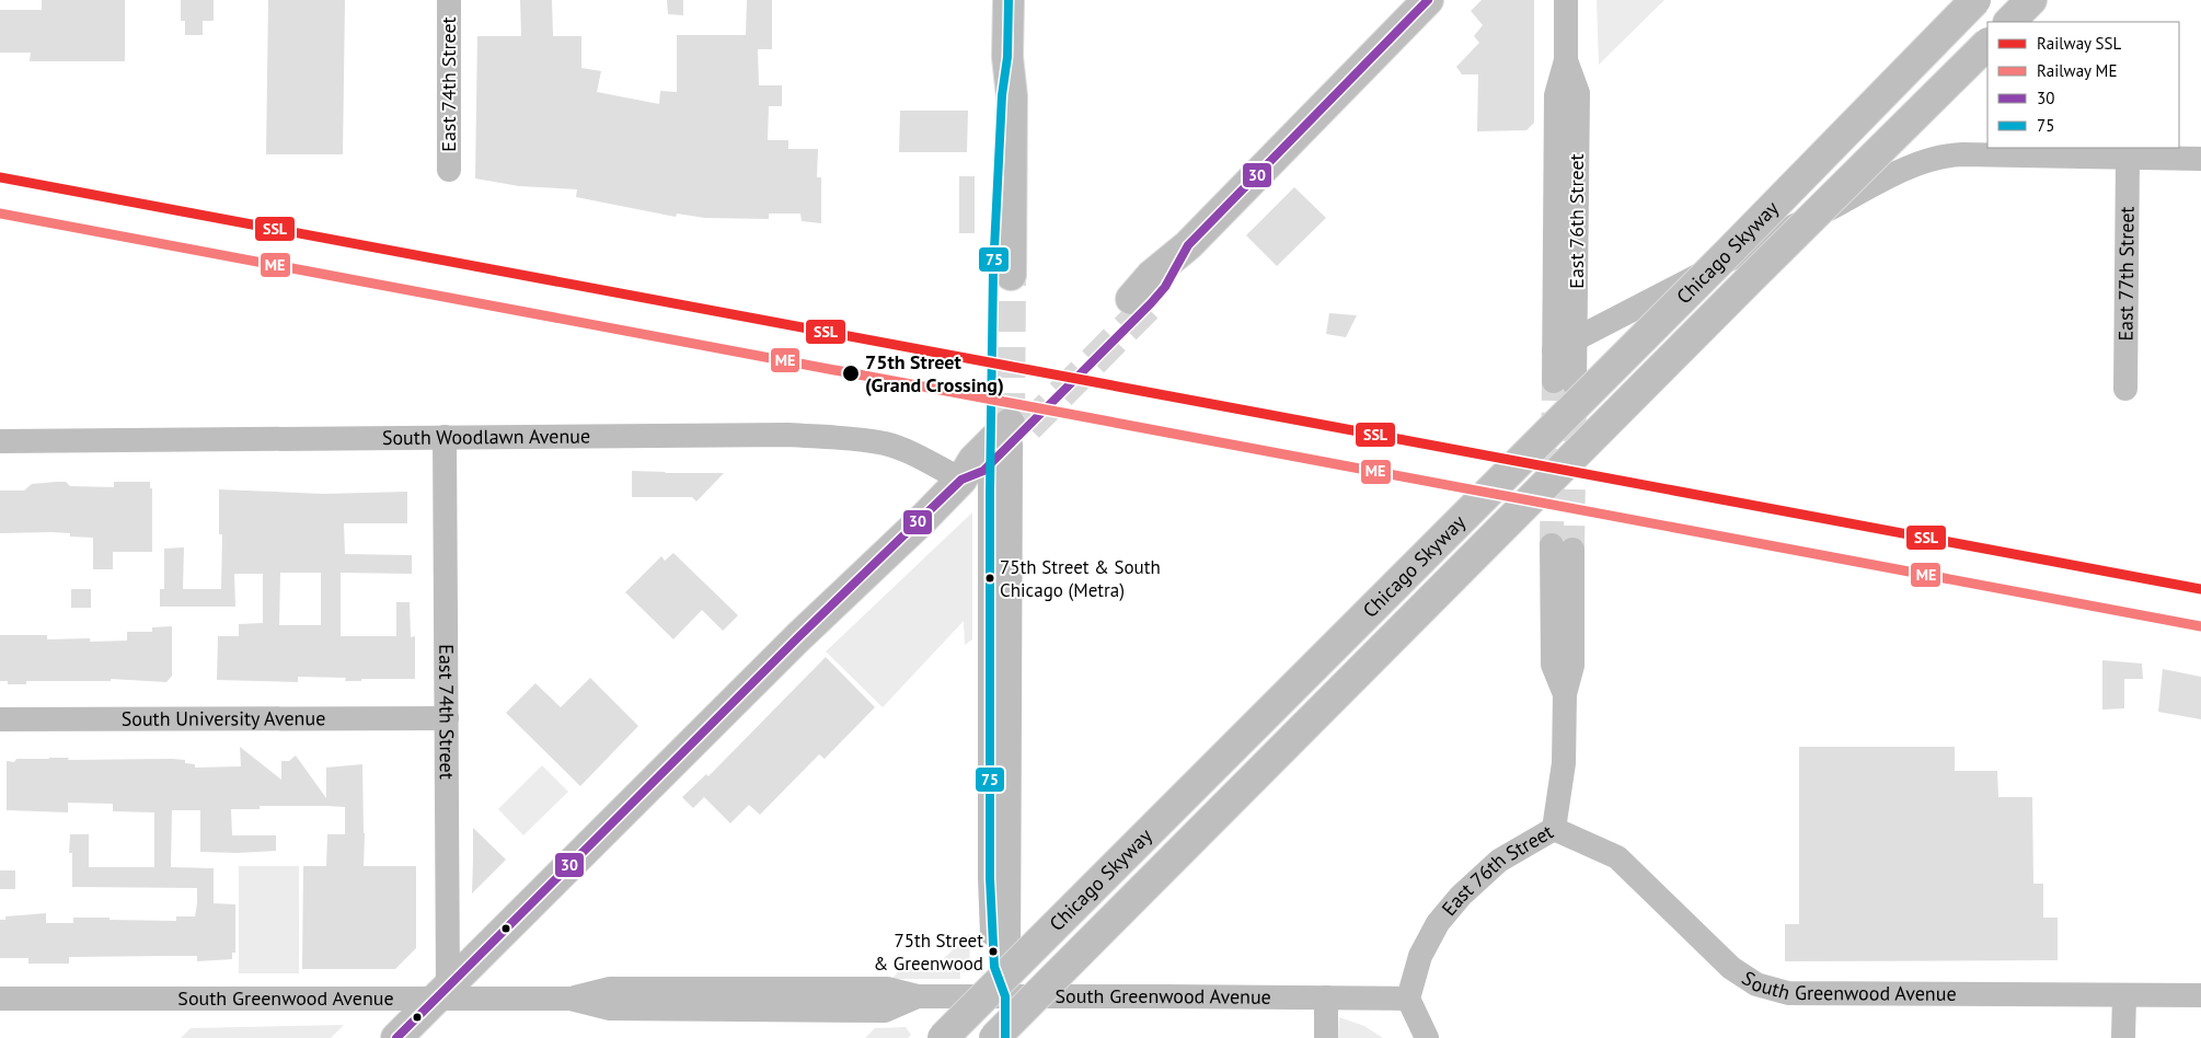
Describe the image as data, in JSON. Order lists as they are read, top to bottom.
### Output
{
  "streets": {
    "main road": ["Chicago Skyway"],
    "street": [
      "East 74th Street",
      "East 76th Street",
      "East 77th Street",
      "South Woodlawn Avenue",
      "South University Avenue",
      "South Greenwood Avenue"
    ]
  },
  "crossings": [
    ["East 74th Street", "South Woodlawn Avenue"],
    ["East 74th Street", "South University Avenue"],
    ["East 74th Street", "South Greenwood Avenue"],
    ["East 76th Street", "South Greenwood Avenue"]
  ],
  "places": ["75th Street (Grand Crossing)", "75th Street & South Chicago (Metra)", "75th Street & Greenwood"],
  "lines": [
    "transit line 30",
    "transit line 75",
    "rail line SSL",
    "rail line ME"
  ],
  "legend": [
    "Railway SSL",
    "Railway ME",
    "30",
    "75"
  ]
}
